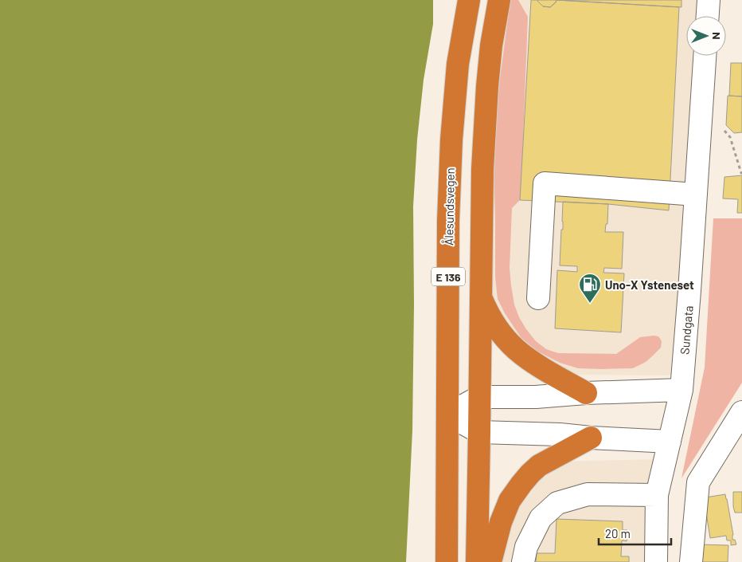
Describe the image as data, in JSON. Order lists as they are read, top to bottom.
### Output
{
  "streets": {
    "highway": ["Ålesundsvegen", "E 136"],
    "street": ["Sundgata"]
  },
  "places": {
    "fuel station": ["Uno-X Ysteneset"]
  },
  "scale_bar": "20 m",
  "north": "right"
}
